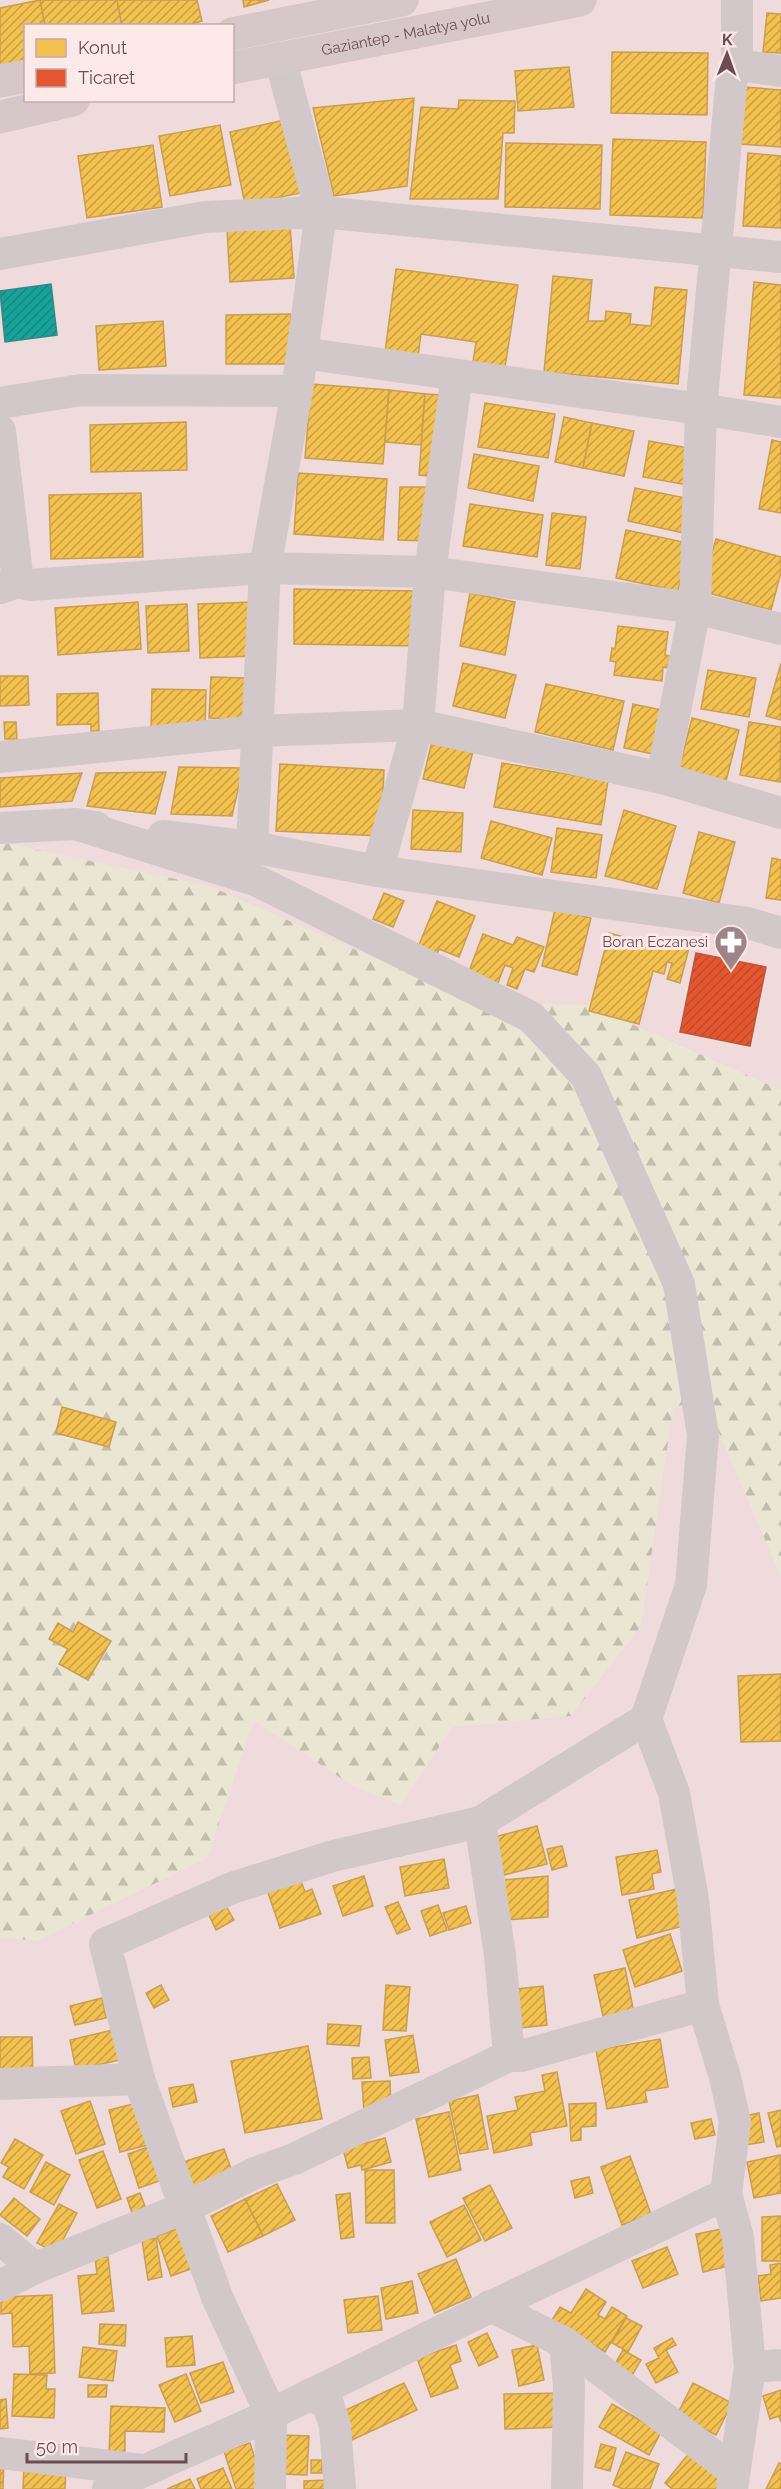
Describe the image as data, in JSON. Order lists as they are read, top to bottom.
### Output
{
  "streets": {
    "highway": ["Gaziantep - Malatya yolu"]
  },
  "places": {
    "pharmacy": ["Boran Eczanesi"]
  },
  "legend": ["Konut", "Ticaret"],
  "scale_bar": "50 m",
  "north": "top"
}
